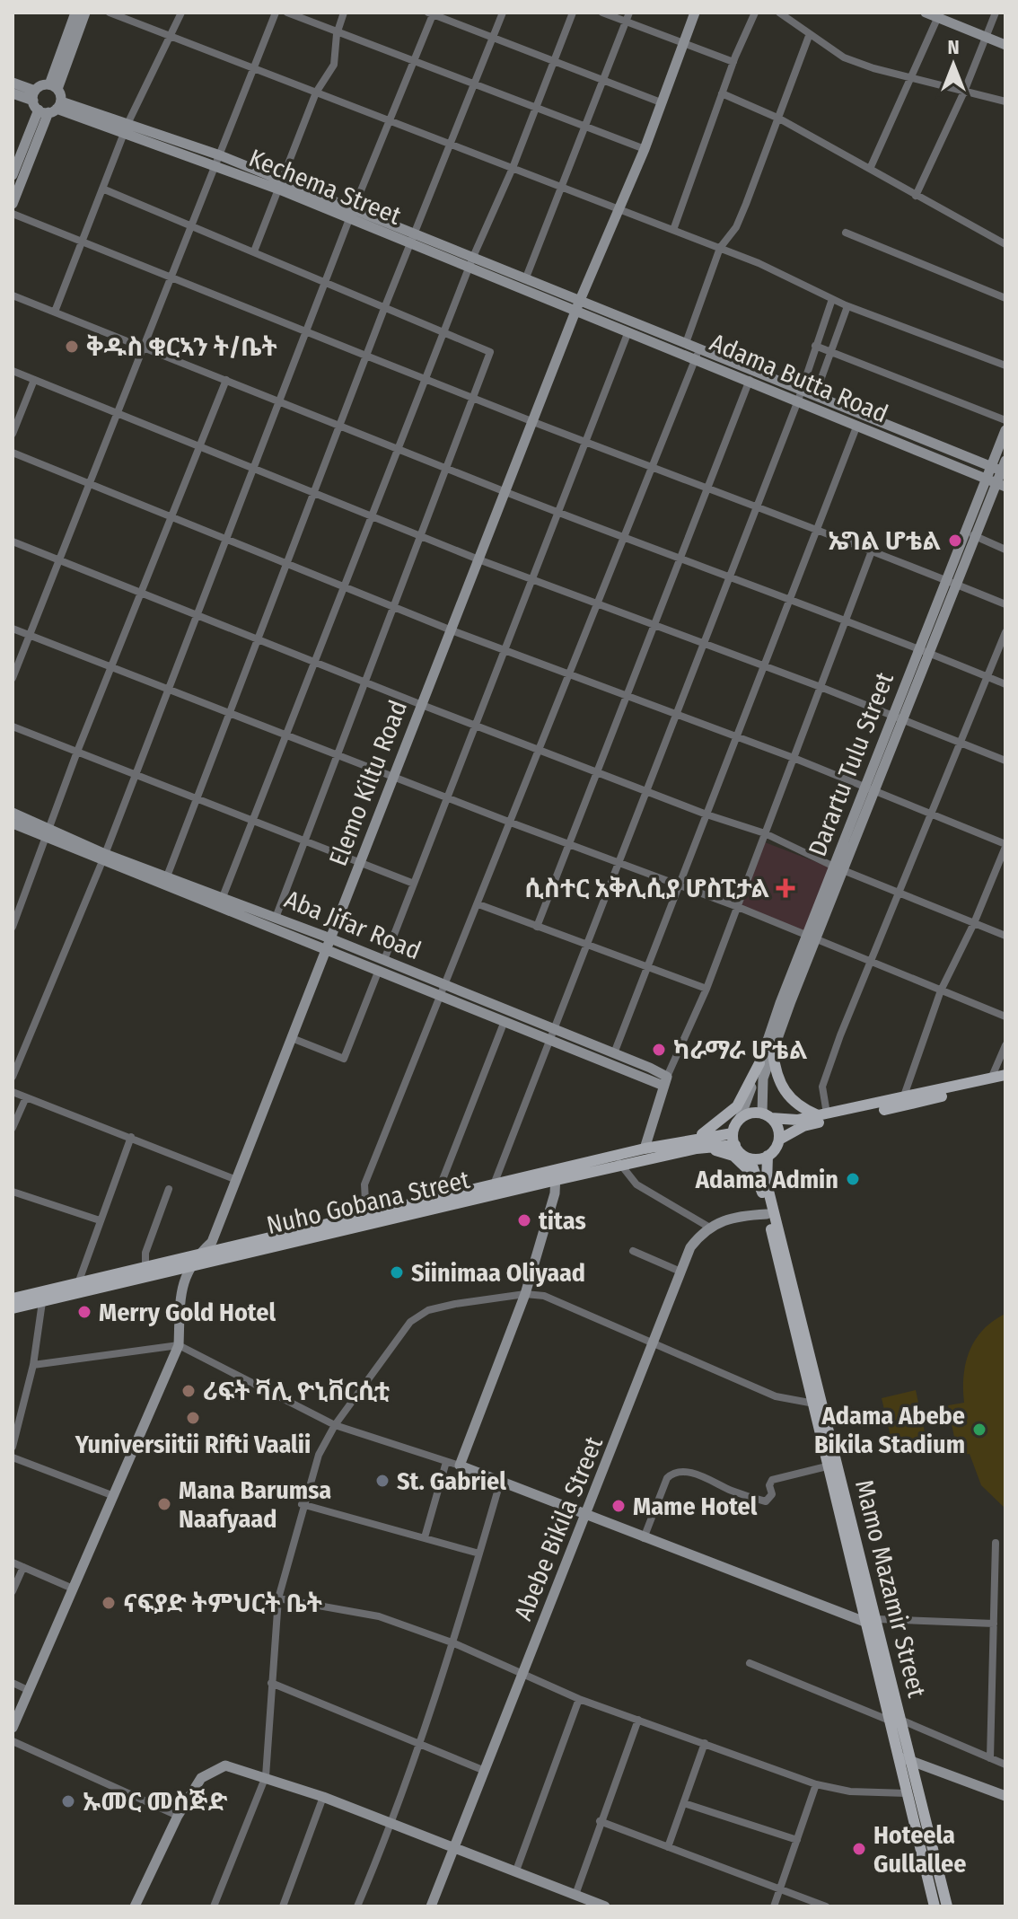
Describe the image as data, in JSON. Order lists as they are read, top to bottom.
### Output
{
  "streets": {
    "main road": ["Nuho Gobana Street", "Mamo Mazamir Street"],
    "street": [
      "Kechema Street",
      "Adama Butta Road",
      "Darartu Tulu Street",
      "Elemo Kiltu Road",
      "Aba Jifar Road",
      "Abebe Bikila Street"
    ]
  },
  "crossings": [
    ["Kechema Street", "Adama Butta Road"],
    ["Kechema Street", "Elemo Kiltu Road"],
    ["Adama Butta Road", "Darartu Tulu Street"],
    ["Adama Butta Road", "Elemo Kiltu Road"],
    ["Darartu Tulu Street", "Nuho Gobana Street"],
    ["Darartu Tulu Street", "Mamo Mazamir Street"],
    ["Elemo Kiltu Road", "Aba Jifar Road"],
    ["Elemo Kiltu Road", "Nuho Gobana Street"],
    ["Nuho Gobana Street", "Mamo Mazamir Street"]
  ],
  "places": {
    "other": [
      "ቅዱስ ቁርኣን ት/ቤት",
      "ኤግል ሆቴል",
      "ካራማራ ሆቴል",
      "Adama Admin",
      "titas",
      "Siinimaa Oliyaad",
      "Merry Gold Hotel",
      "ሪፍት ቫሊ ዮኒቨርሲቲ",
      "Yuniversiitii Rifti Vaalii",
      "Adama Abebe Bikila Stadium",
      "St. Gabriel",
      "Mana Barumsa Naafyaad",
      "Mame Hotel",
      "ናፍያድ ትምህርት ቤት",
      "ኡመር መስጅድ",
      "Hoteela Gullallee"
    ],
    "health": ["ሲስተር አቅሊሲያ ሆስፒታል"]
  },
  "north": "top"
}
